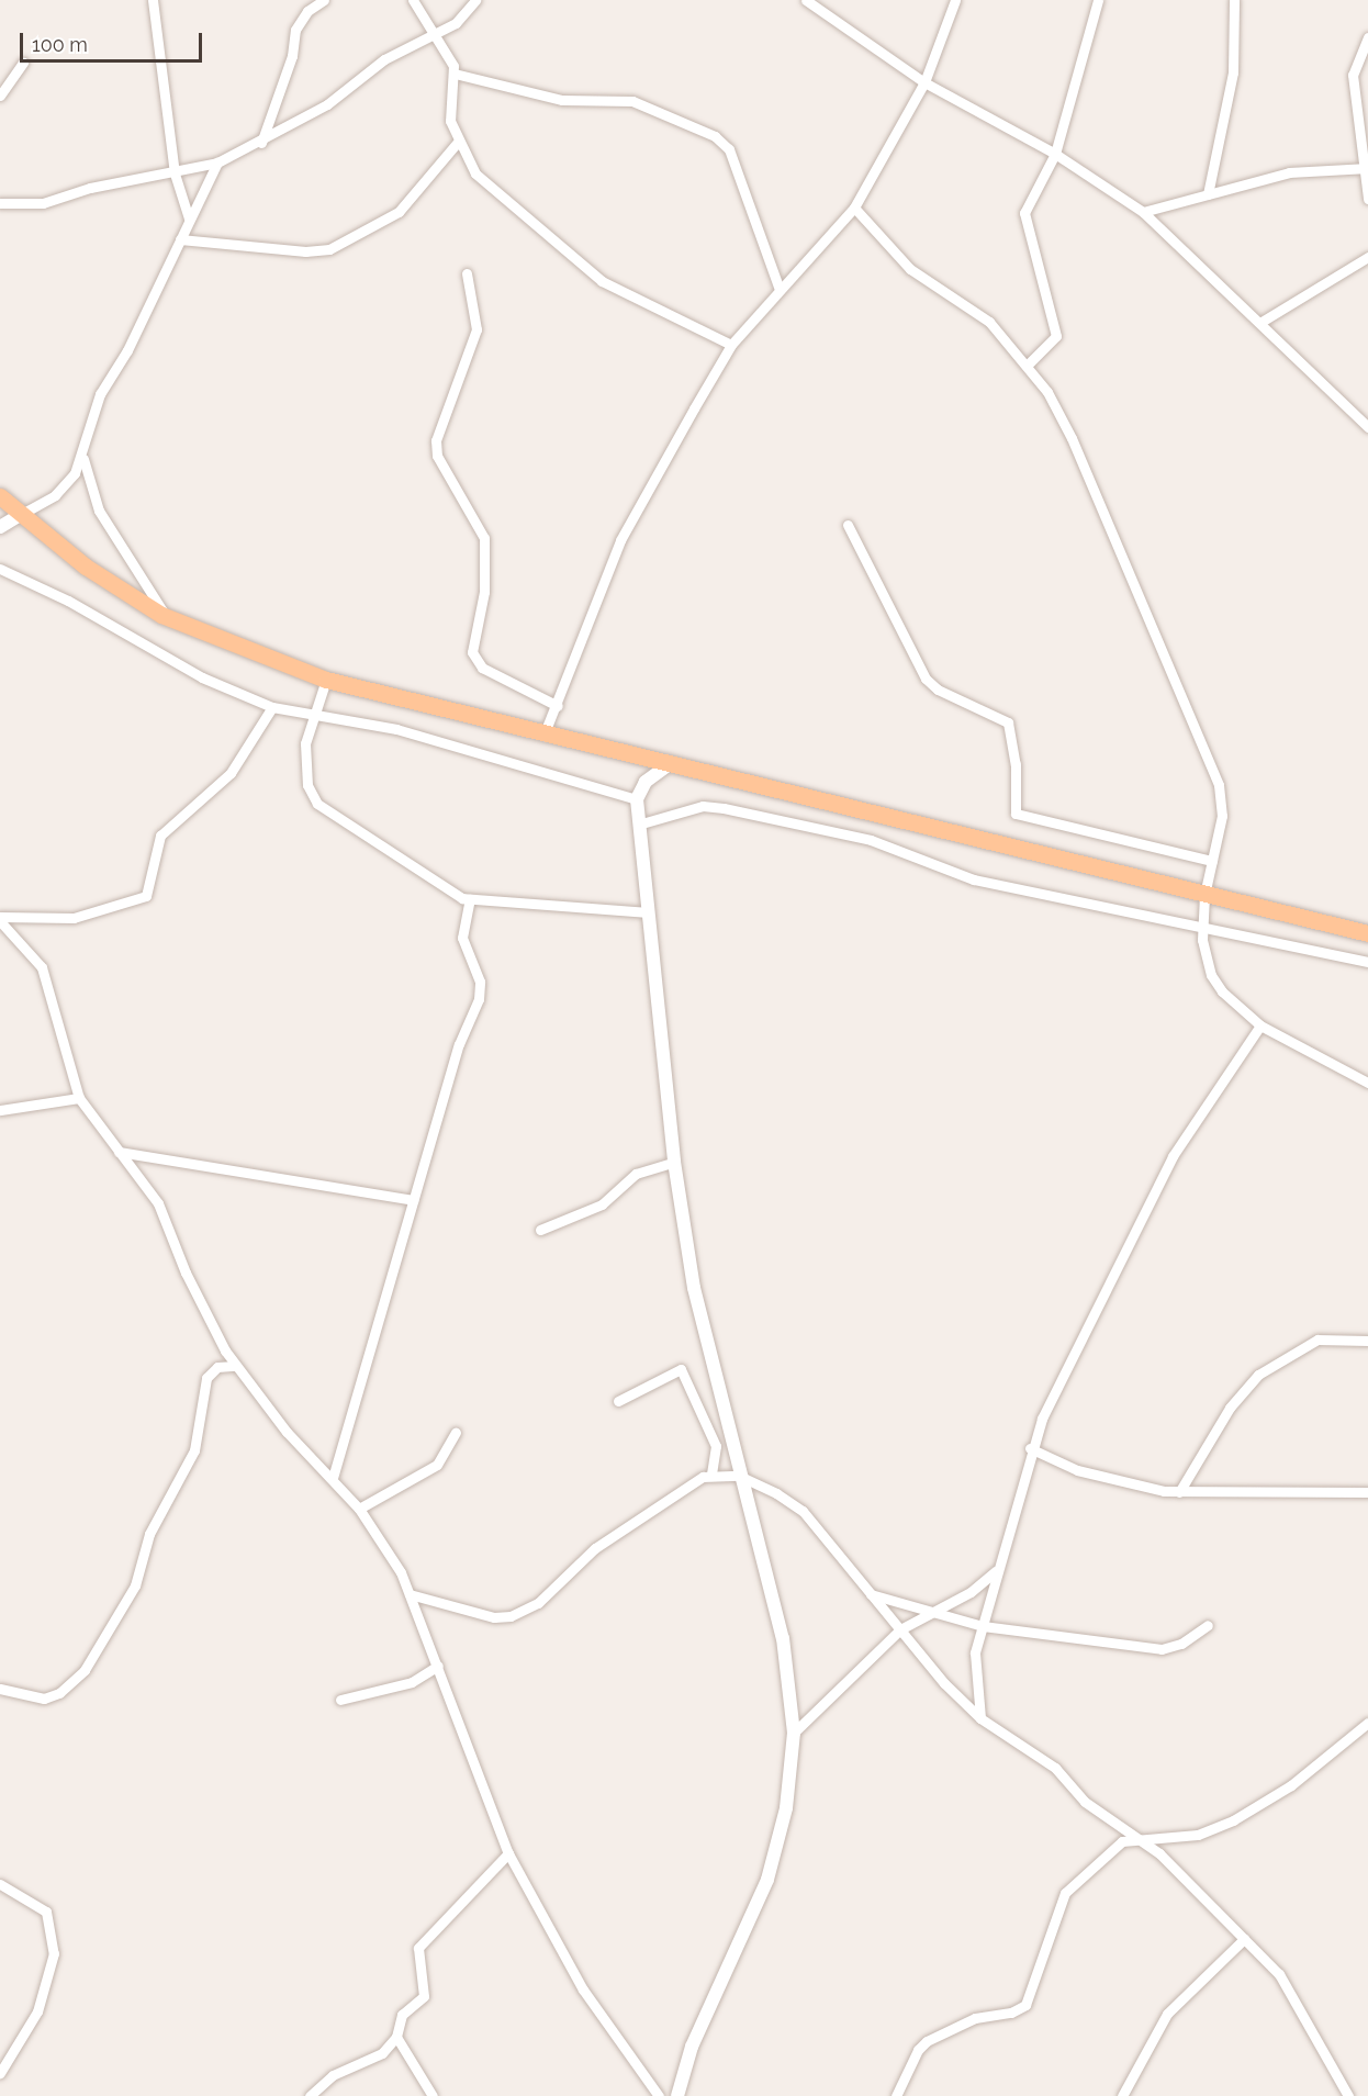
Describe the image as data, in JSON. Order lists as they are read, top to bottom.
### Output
{
  "scale_bar": "100 m"
}
